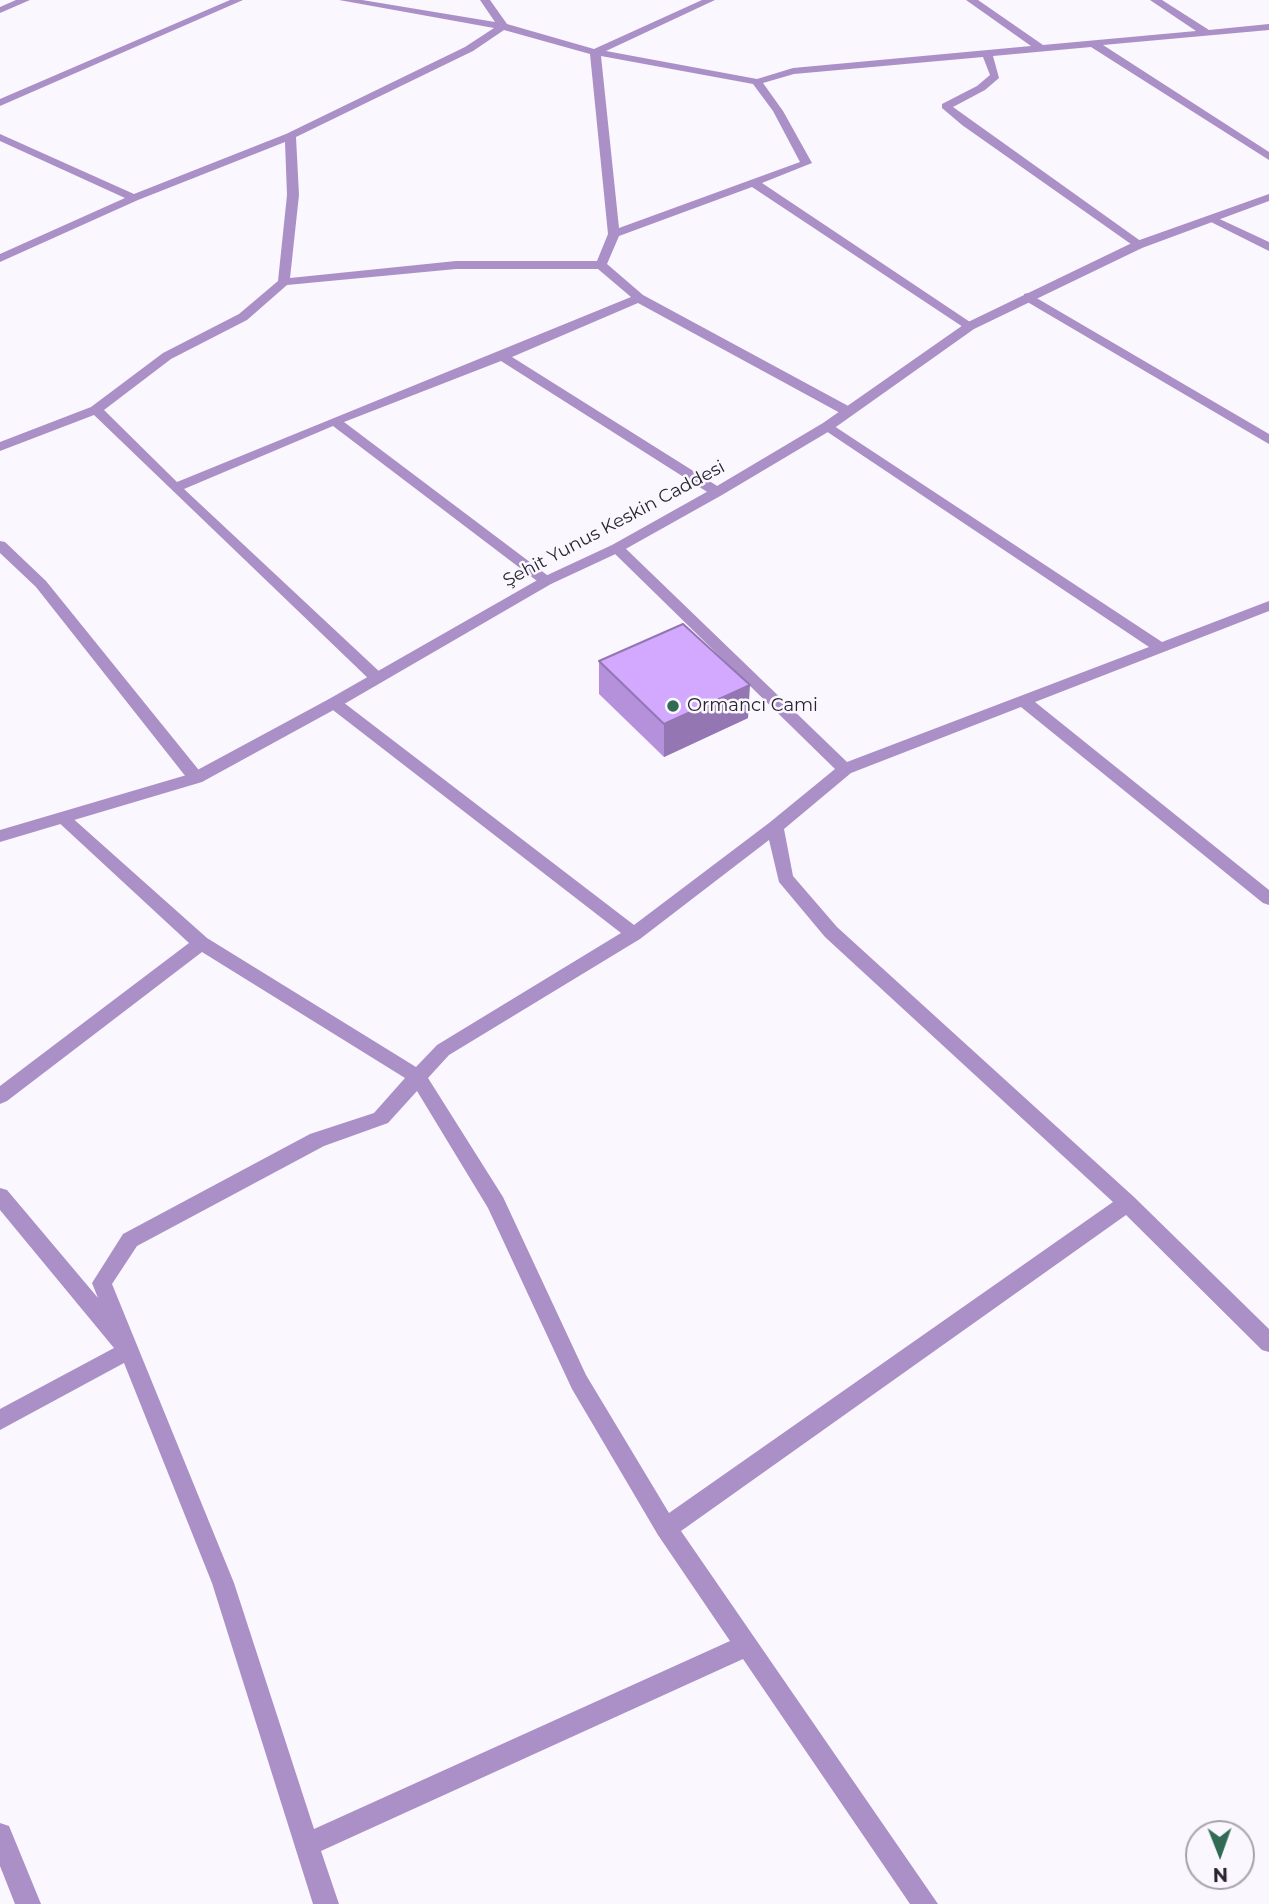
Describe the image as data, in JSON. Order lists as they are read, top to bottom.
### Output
{
  "streets": {
    "street": ["Şehit Yunus Keskin Caddesi"]
  },
  "places": ["Ormancı Cami"],
  "north": "bottom"
}
